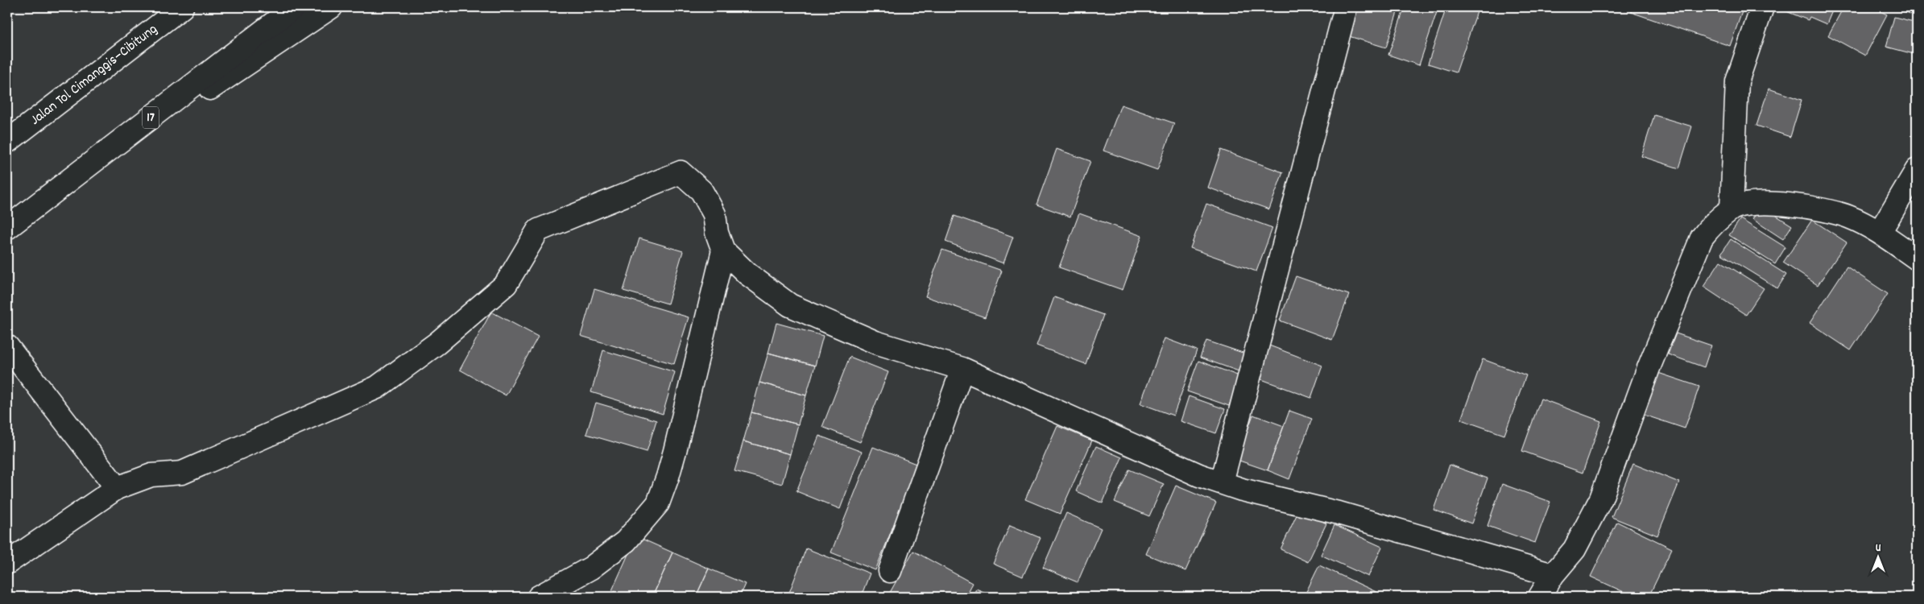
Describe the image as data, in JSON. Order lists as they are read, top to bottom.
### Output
{
  "streets": {
    "main road": ["Jalan Tol Cimanggis–Cibitung", "17"]
  },
  "north": "top"
}
